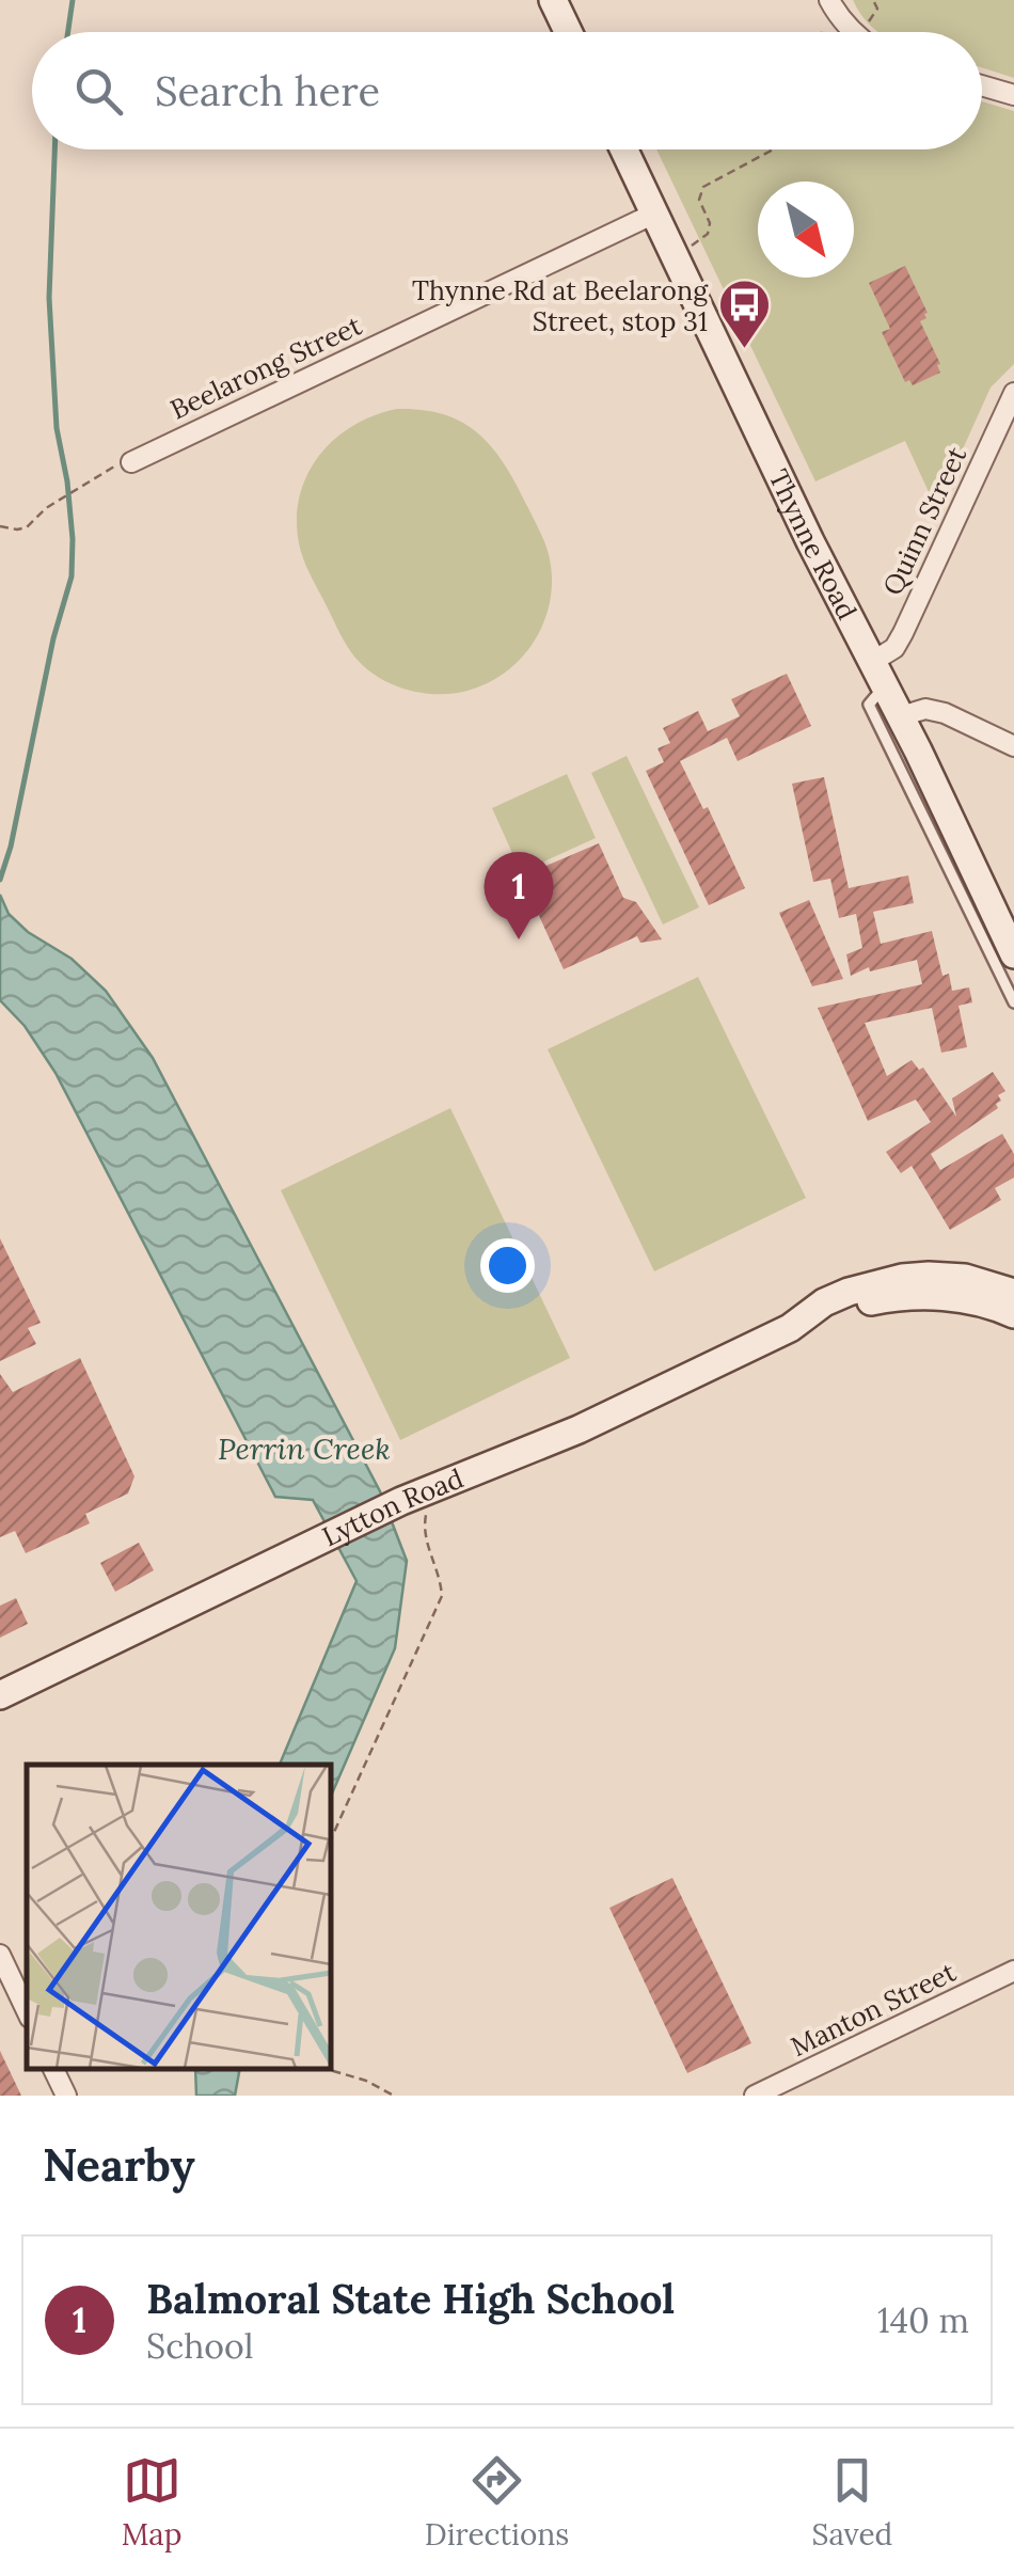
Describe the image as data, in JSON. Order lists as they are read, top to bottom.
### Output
{
  "streets": {
    "main road": ["Thynne Road", "Lytton Road"],
    "street": ["Beelarong Street", "Quinn Street", "Manton Street"]
  },
  "crossings": [
    ["Beelarong Street", "Thynne Road"],
    ["Quinn Street", "Thynne Road"]
  ],
  "water": ["Perrin Creek"],
  "places": {
    "bus stop": ["Thynne Rd at Beelarong Street, stop 31"]
  },
  "north": "bottom right",
  "page": {
    "search": "Search here",
    "pins": "1",
    "heading": "Nearby",
    "list": [
      {
        "mark": "1",
        "name": "Balmoral State High School",
        "note": "School",
        "value": "140 m"
      }
    ],
    "nav": ["Map", "Directions", "Saved"]
  }
}
